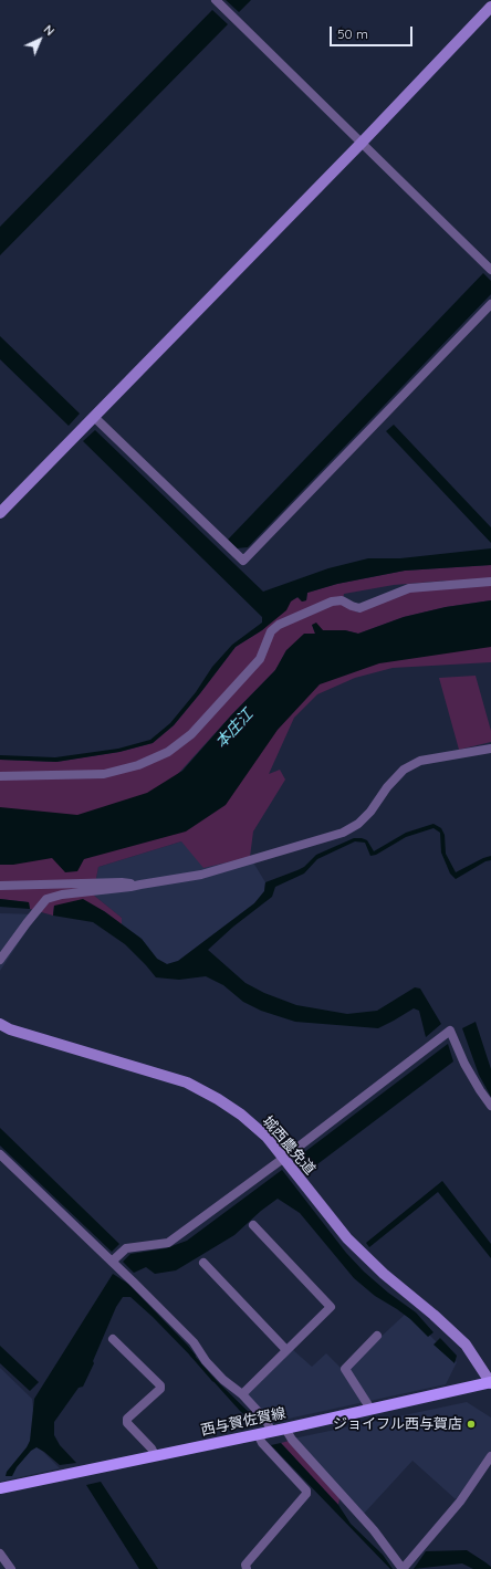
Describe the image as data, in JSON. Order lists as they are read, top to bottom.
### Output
{
  "streets": {
    "main road": ["西与賀佐賀線"],
    "street": ["城西農免道"]
  },
  "crossings": [
    ["城西農免道", "西与賀佐賀線"]
  ],
  "water": ["本庄江"],
  "places": ["ジョイフル西与賀店"],
  "scale_bar": "50 m",
  "north": "top right"
}
